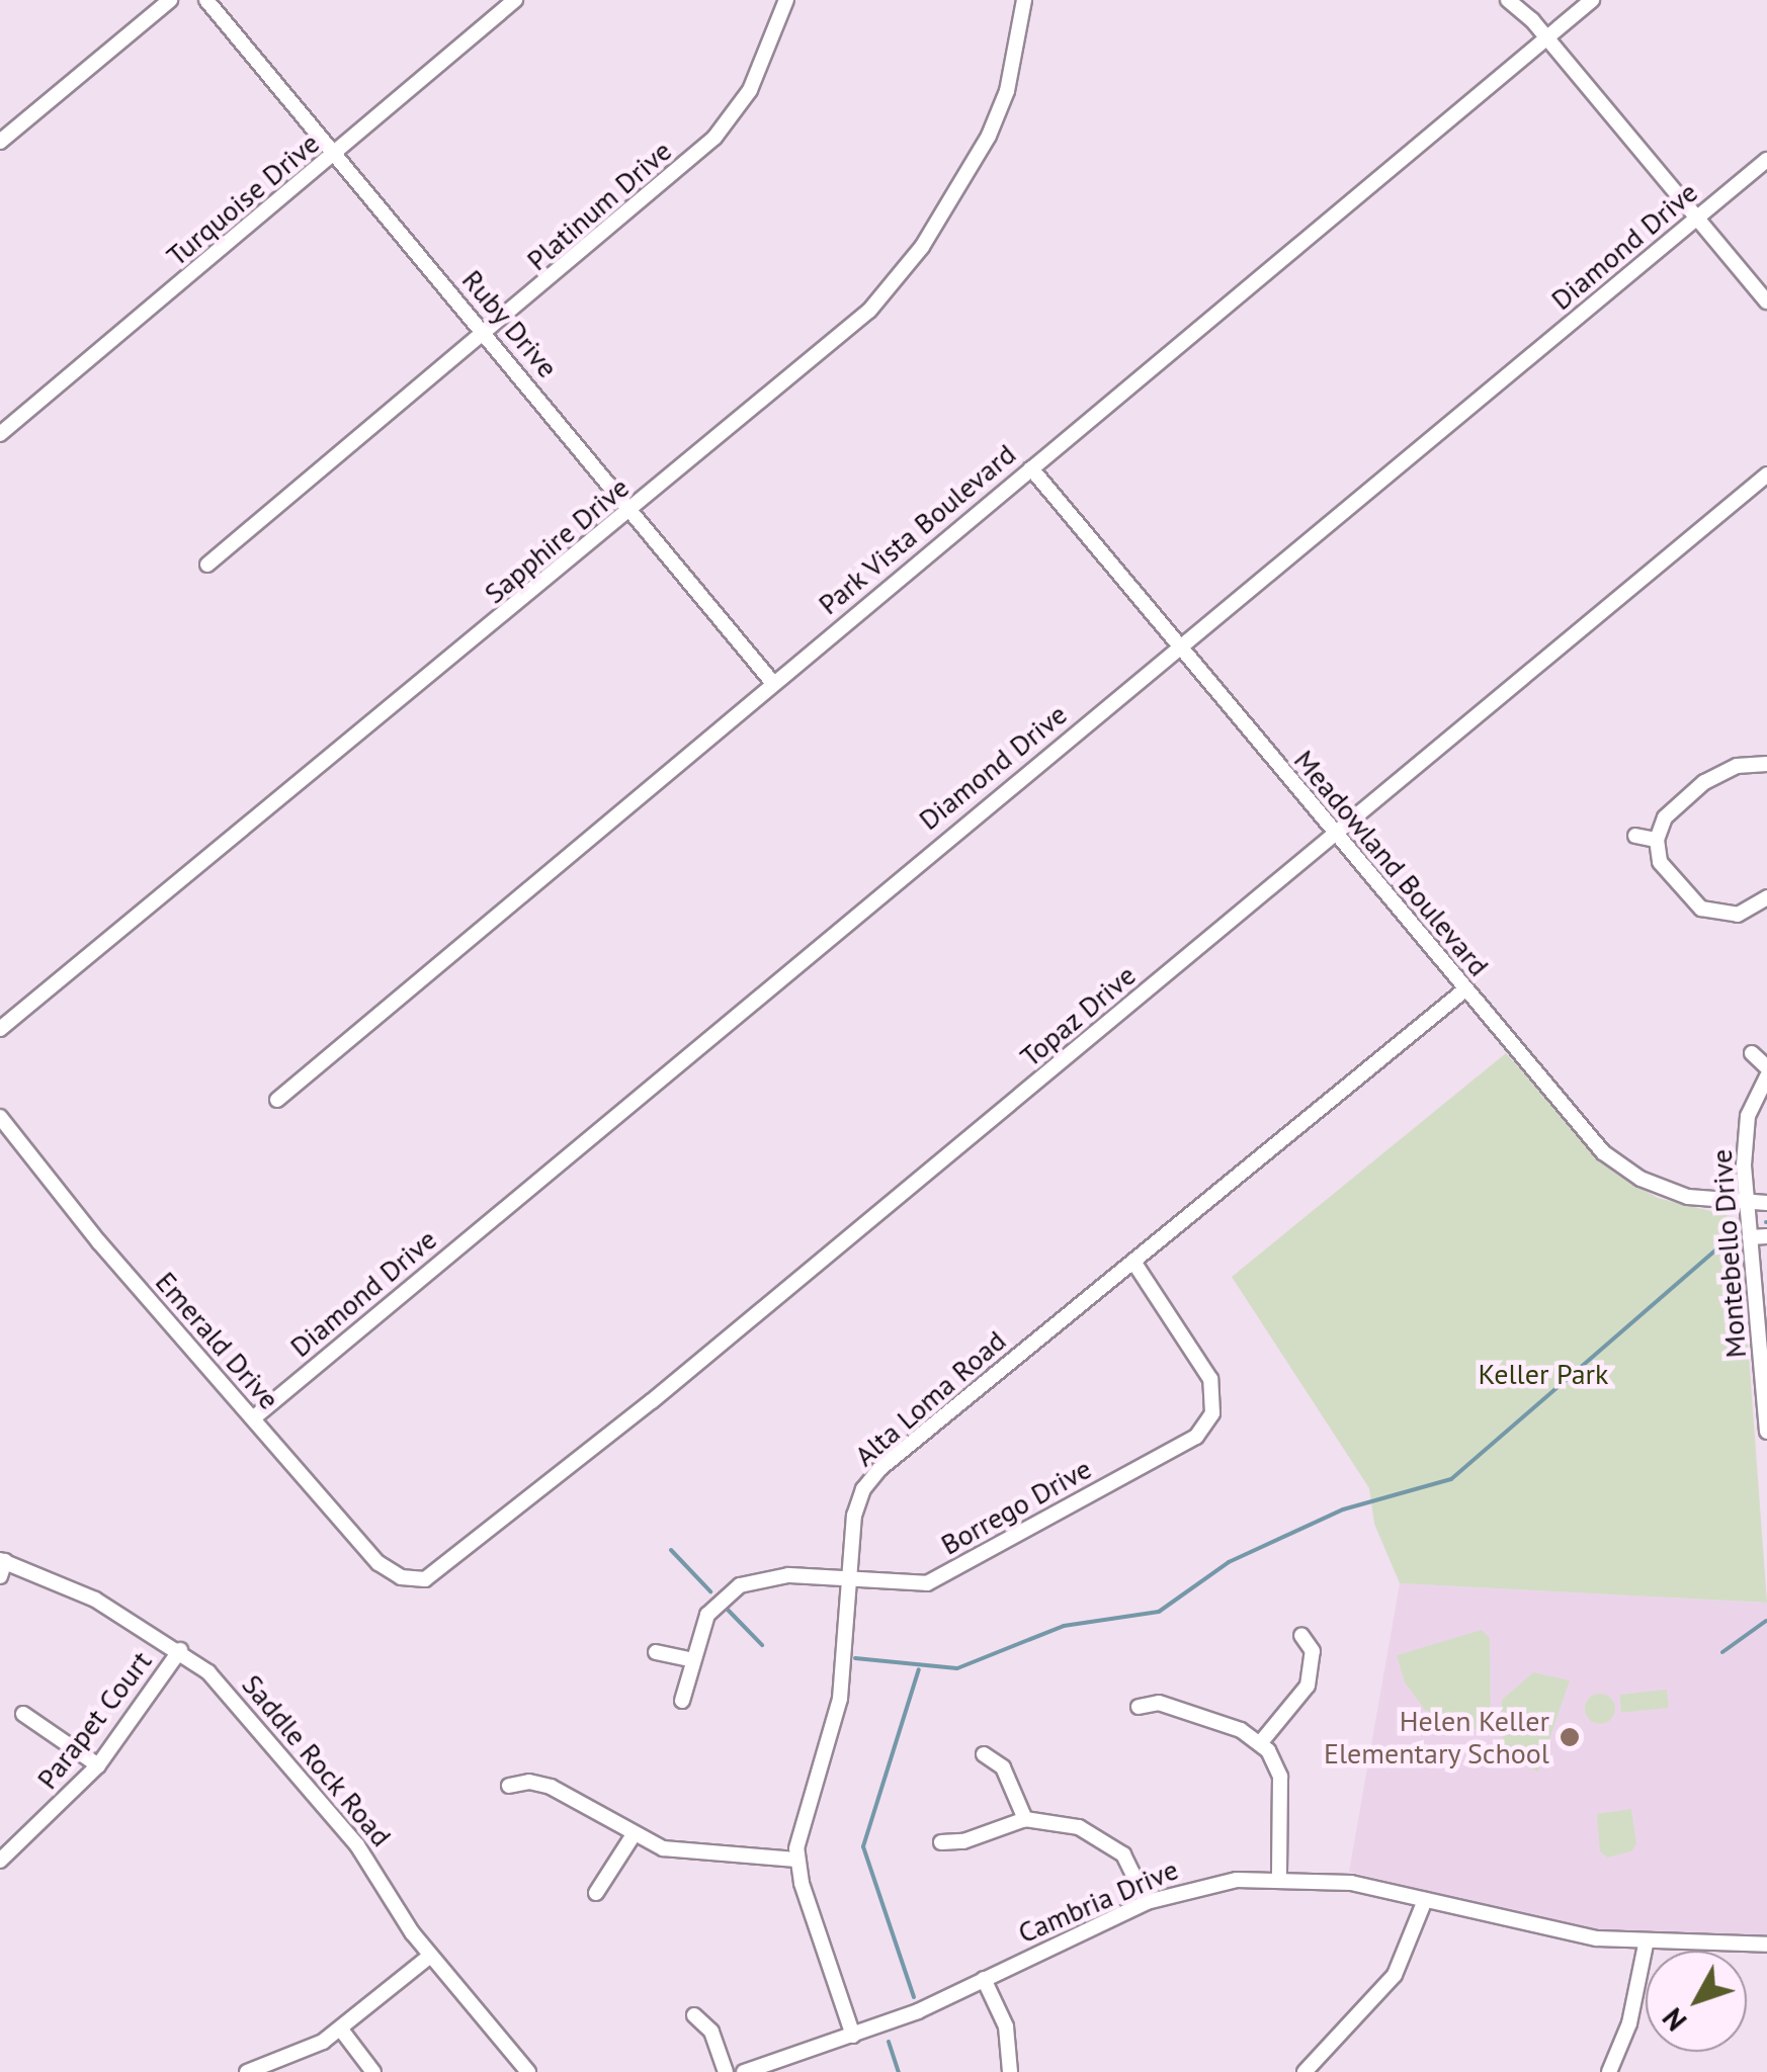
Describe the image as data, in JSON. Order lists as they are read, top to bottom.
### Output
{
  "streets": {
    "street": [
      "Turquoise Drive",
      "Platinum Drive",
      "Diamond Drive",
      "Ruby Drive",
      "Park Vista Boulevard",
      "Sapphire Drive",
      "Meadowland Boulevard",
      "Topaz Drive",
      "Montebello Drive",
      "Emerald Drive",
      "Alta Loma Road",
      "Borrego Drive",
      "Parapet Court",
      "Saddle Rock Road",
      "Cambria Drive"
    ]
  },
  "crossings": [
    ["Turquoise Drive", "Ruby Drive"],
    ["Platinum Drive", "Ruby Drive"],
    ["Diamond Drive", "Meadowland Boulevard"],
    ["Diamond Drive", "Emerald Drive"],
    ["Ruby Drive", "Park Vista Boulevard"],
    ["Ruby Drive", "Sapphire Drive"],
    ["Park Vista Boulevard", "Meadowland Boulevard"],
    ["Meadowland Boulevard", "Topaz Drive"],
    ["Meadowland Boulevard", "Montebello Drive"],
    ["Meadowland Boulevard", "Alta Loma Road"],
    ["Topaz Drive", "Emerald Drive"],
    ["Alta Loma Road", "Borrego Drive"],
    ["Parapet Court", "Saddle Rock Road"]
  ],
  "parks": ["Keller Park"],
  "places": ["Helen Keller Elementary School"],
  "north": "bottom left"
}
